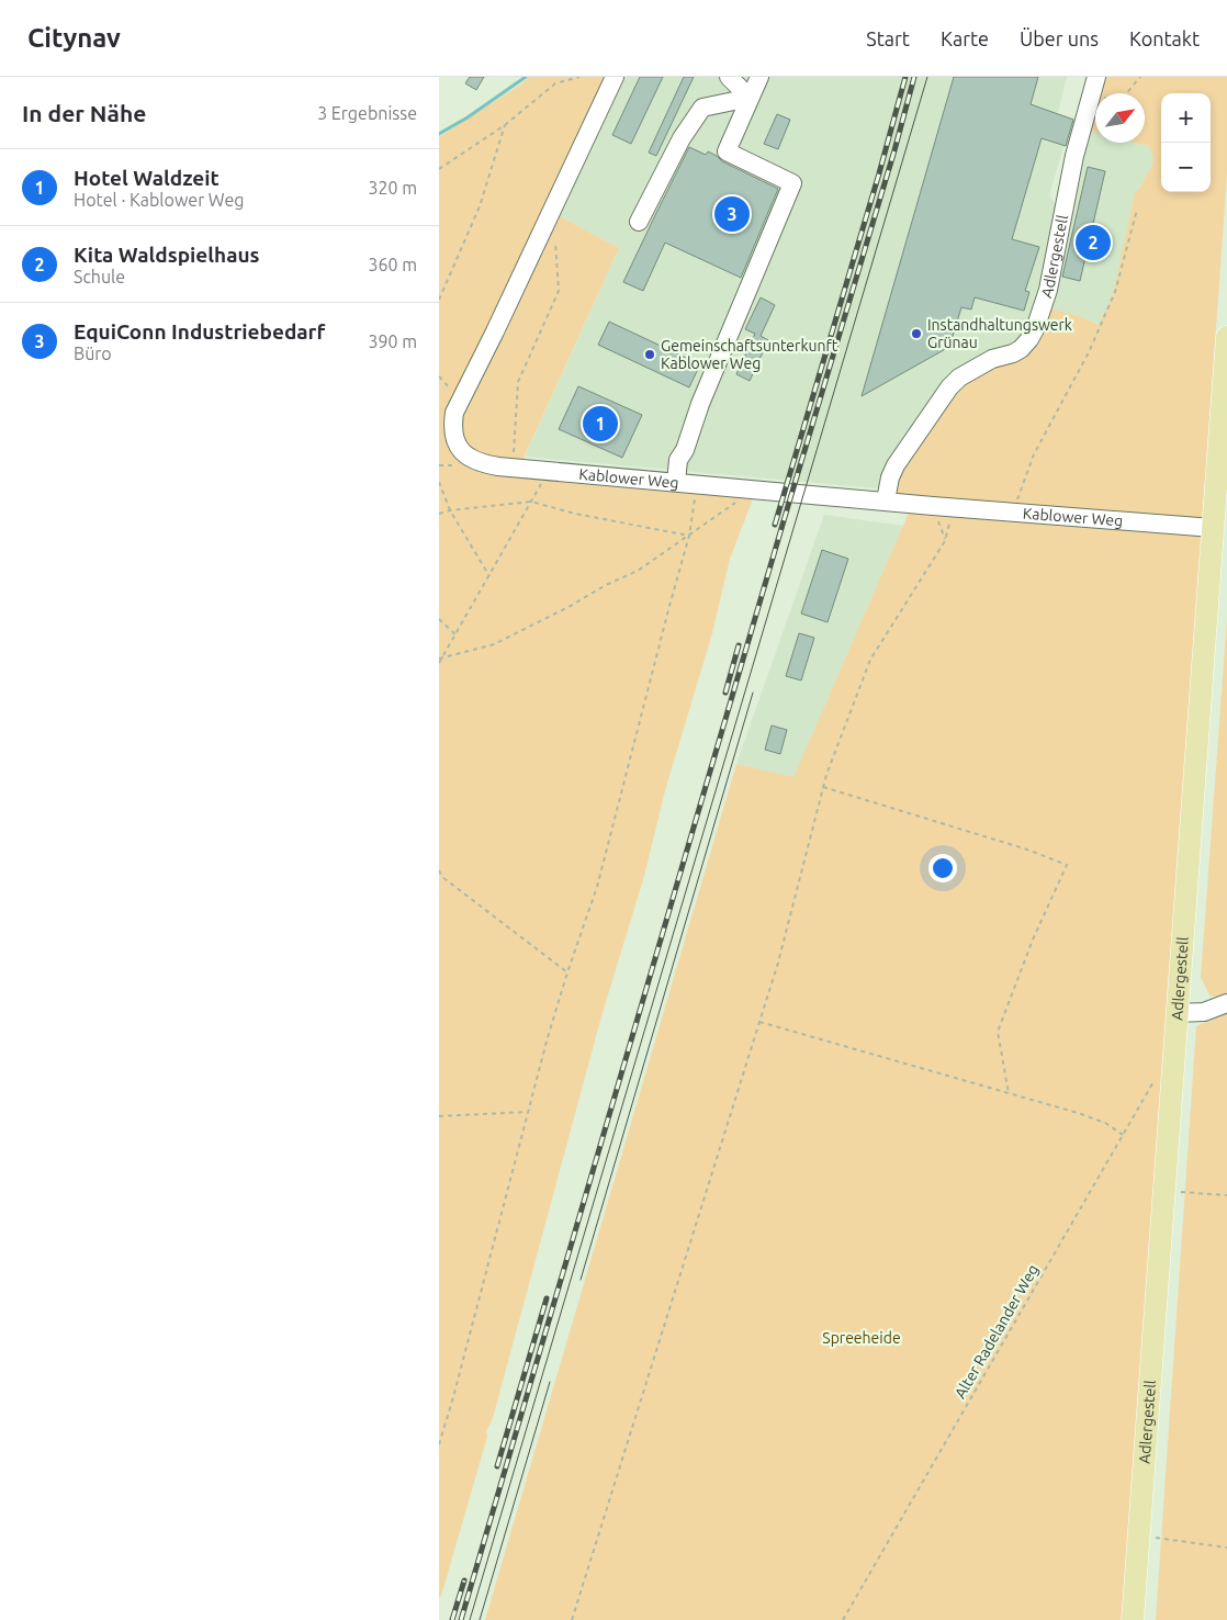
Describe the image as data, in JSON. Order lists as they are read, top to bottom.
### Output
{
  "streets": {
    "main road": ["Adlergestell"],
    "street": ["Kablower Weg"],
    "path": ["Alter Radelander Weg"]
  },
  "crossings": [
    ["Adlergestell", "Kablower Weg"]
  ],
  "parks": ["Spreeheide"],
  "places": ["Instandhaltungswerk Grünau", "Gemeinschaftsunterkunft Kablower Weg"],
  "north": "top right",
  "page": {
    "header": "Citynav",
    "nav": [
      "Start",
      "Karte",
      "Über uns",
      "Kontakt"
    ],
    "heading": ["In der Nähe", "3 Ergebnisse"],
    "map_buttons": ["+", "−"],
    "list": [
      {
        "mark": "1",
        "name": "Hotel Waldzeit",
        "note": "Hotel · Kablower Weg",
        "value": "320 m"
      },
      {
        "mark": "2",
        "name": "Kita Waldspielhaus",
        "note": "Schule",
        "value": "360 m"
      },
      {
        "mark": "3",
        "name": "EquiConn Industriebedarf",
        "note": "Büro",
        "value": "390 m"
      }
    ],
    "pins": ["3", "2", "1"]
  }
}
